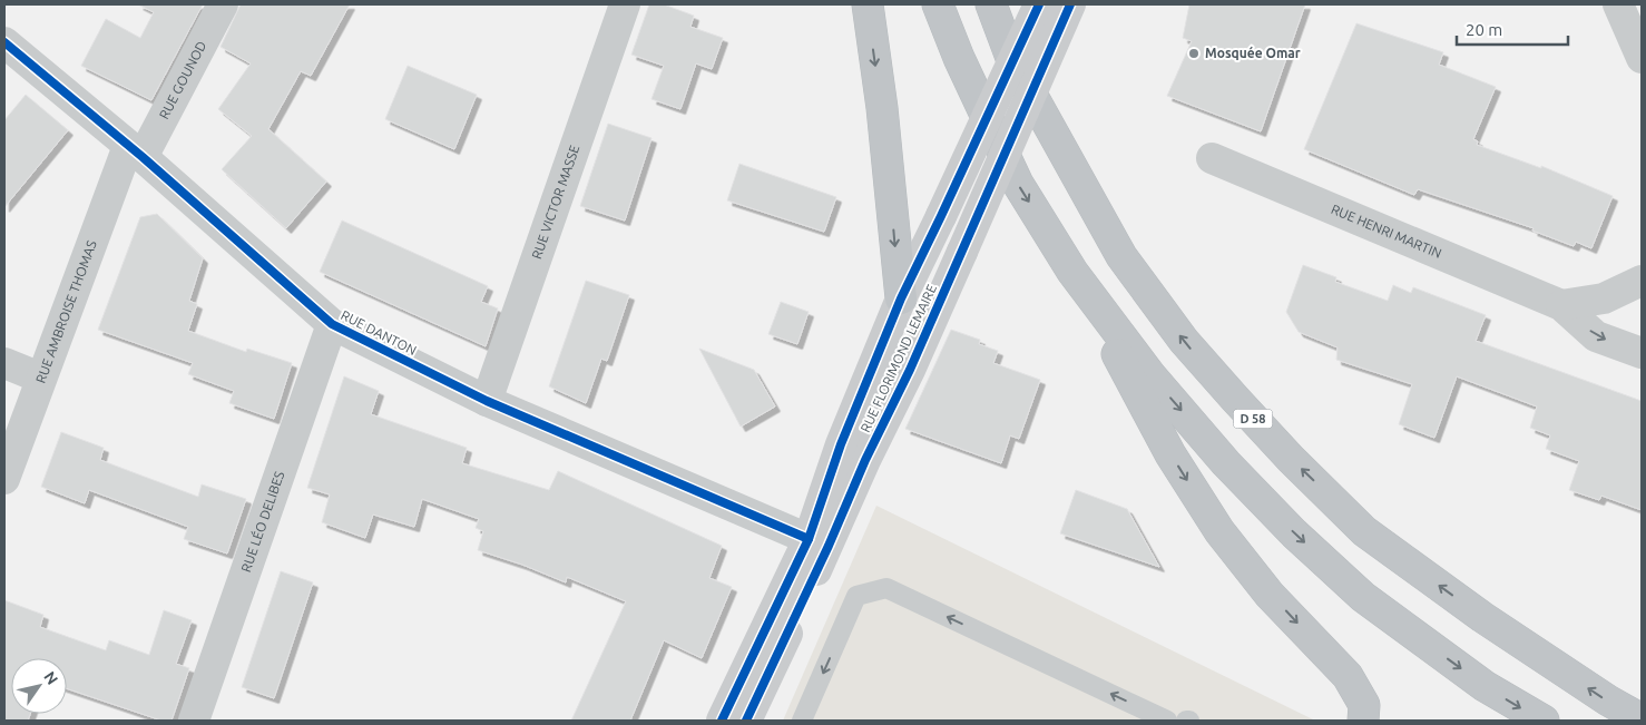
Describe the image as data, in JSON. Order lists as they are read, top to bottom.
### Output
{
  "streets": {
    "highway": ["D 58"],
    "main road": ["RUE FLORIMOND LEMAIRE"],
    "street": [
      "RUE GOUNOD",
      "RUE VICTOR MASSE",
      "RUE HENRI MARTIN",
      "RUE AMBROISE THOMAS",
      "RUE DANTON",
      "RUE LÉO DELIBES"
    ]
  },
  "crossings": [
    ["RUE GOUNOD", "RUE AMBROISE THOMAS"],
    ["RUE GOUNOD", "RUE DANTON"],
    ["RUE VICTOR MASSE", "RUE DANTON"],
    ["RUE AMBROISE THOMAS", "RUE DANTON"],
    ["RUE DANTON", "RUE FLORIMOND LEMAIRE"],
    ["RUE DANTON", "RUE LÉO DELIBES"]
  ],
  "places": ["Mosquée Omar"],
  "scale_bar": "20 m",
  "north": "top right"
}
